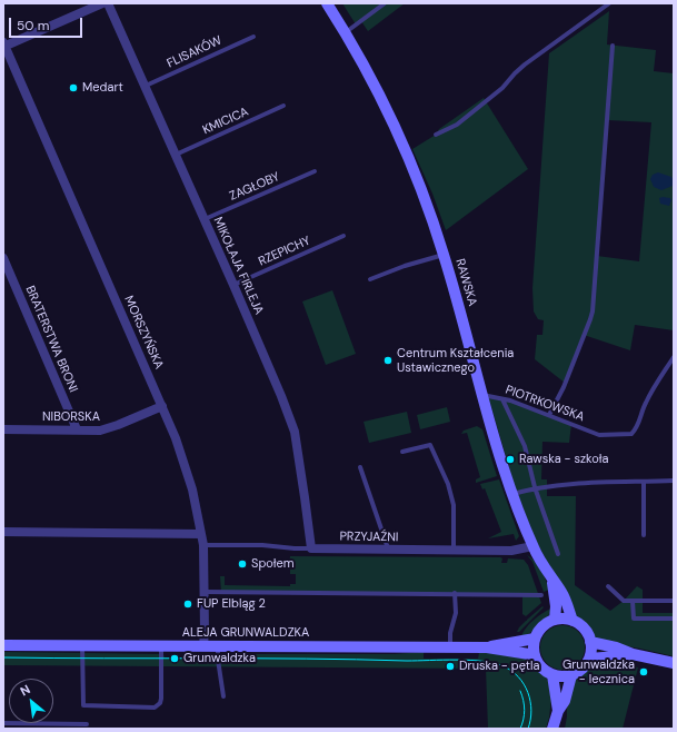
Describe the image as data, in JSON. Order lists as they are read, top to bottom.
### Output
{
  "streets": {
    "main road": ["RAWSKA", "ALEJA GRUNWALDZKA"],
    "street": [
      "MIKOŁAJA FIRLEJA",
      "MORSZYŃSKA",
      "BRATERSTWA BRONI",
      "NIBORSKA",
      "PRZYJAŹNI"
    ],
    "lane": [
      "FLISAKÓW",
      "KMICICA",
      "ZAGŁOBY",
      "RZEPICHY",
      "PIOTRKOWSKA"
    ]
  },
  "crossings": [
    ["FLISAKÓW", "MIKOŁAJA FIRLEJA"],
    ["KMICICA", "MIKOŁAJA FIRLEJA"],
    ["ZAGŁOBY", "MIKOŁAJA FIRLEJA"],
    ["RZEPICHY", "MIKOŁAJA FIRLEJA"],
    ["MIKOŁAJA FIRLEJA", "PRZYJAŹNI"],
    ["RAWSKA", "PIOTRKOWSKA"],
    ["RAWSKA", "PRZYJAŹNI"],
    ["RAWSKA", "ALEJA GRUNWALDZKA"],
    ["MORSZYŃSKA", "NIBORSKA"],
    ["MORSZYŃSKA", "PRZYJAŹNI"],
    ["MORSZYŃSKA", "ALEJA GRUNWALDZKA"],
    ["BRATERSTWA BRONI", "NIBORSKA"]
  ],
  "places": [
    "Medart",
    "Centrum Kształcenia Ustawicznego",
    "Rawska - szkoła",
    "Społem",
    "FUP Elbląg 2",
    "Grunwaldzka",
    "Druska - pętla",
    "Grunwaldzka - lecznica"
  ],
  "scale_bar": "50 m",
  "north": "top left"
}
